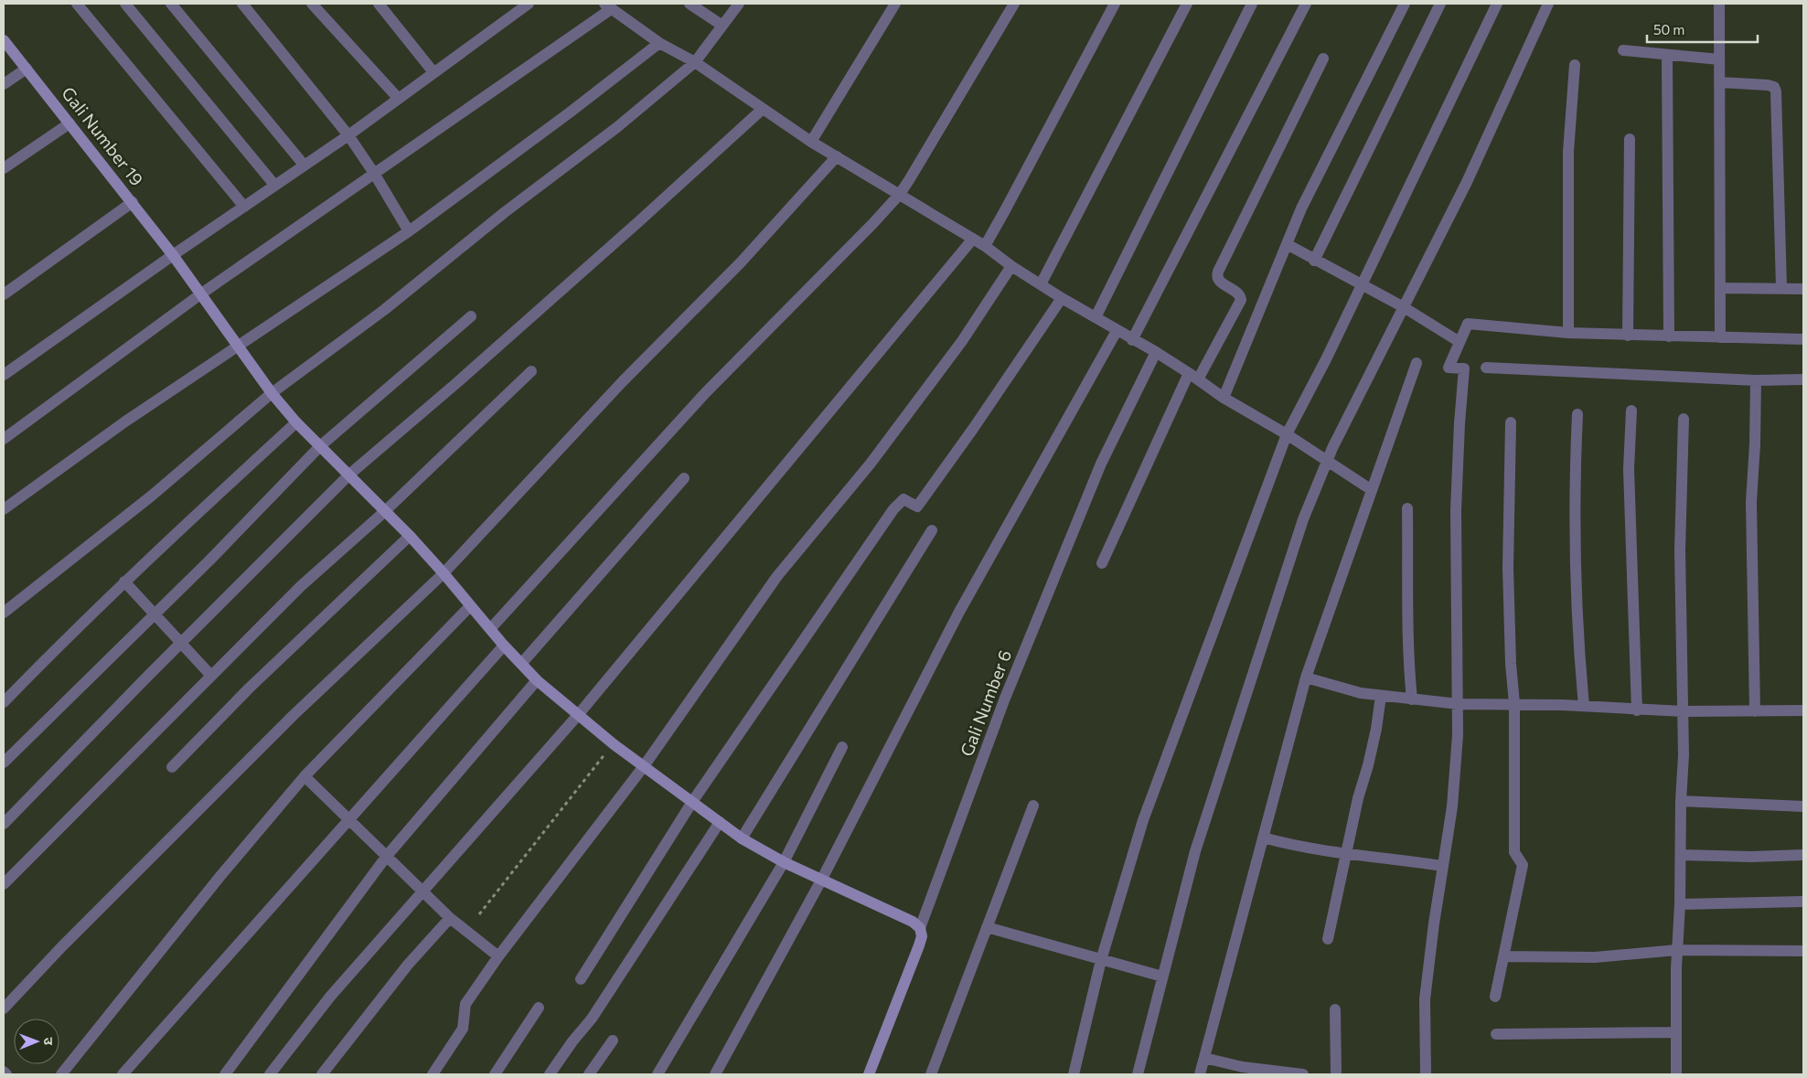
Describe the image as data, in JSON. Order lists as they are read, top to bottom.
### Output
{
  "streets": {
    "street": ["Gali Number 19", "Gali Number 6"]
  },
  "crossings": [
    ["Gali Number 19", "Gali Number 6"]
  ],
  "scale_bar": "50 m",
  "north": "right"
}
